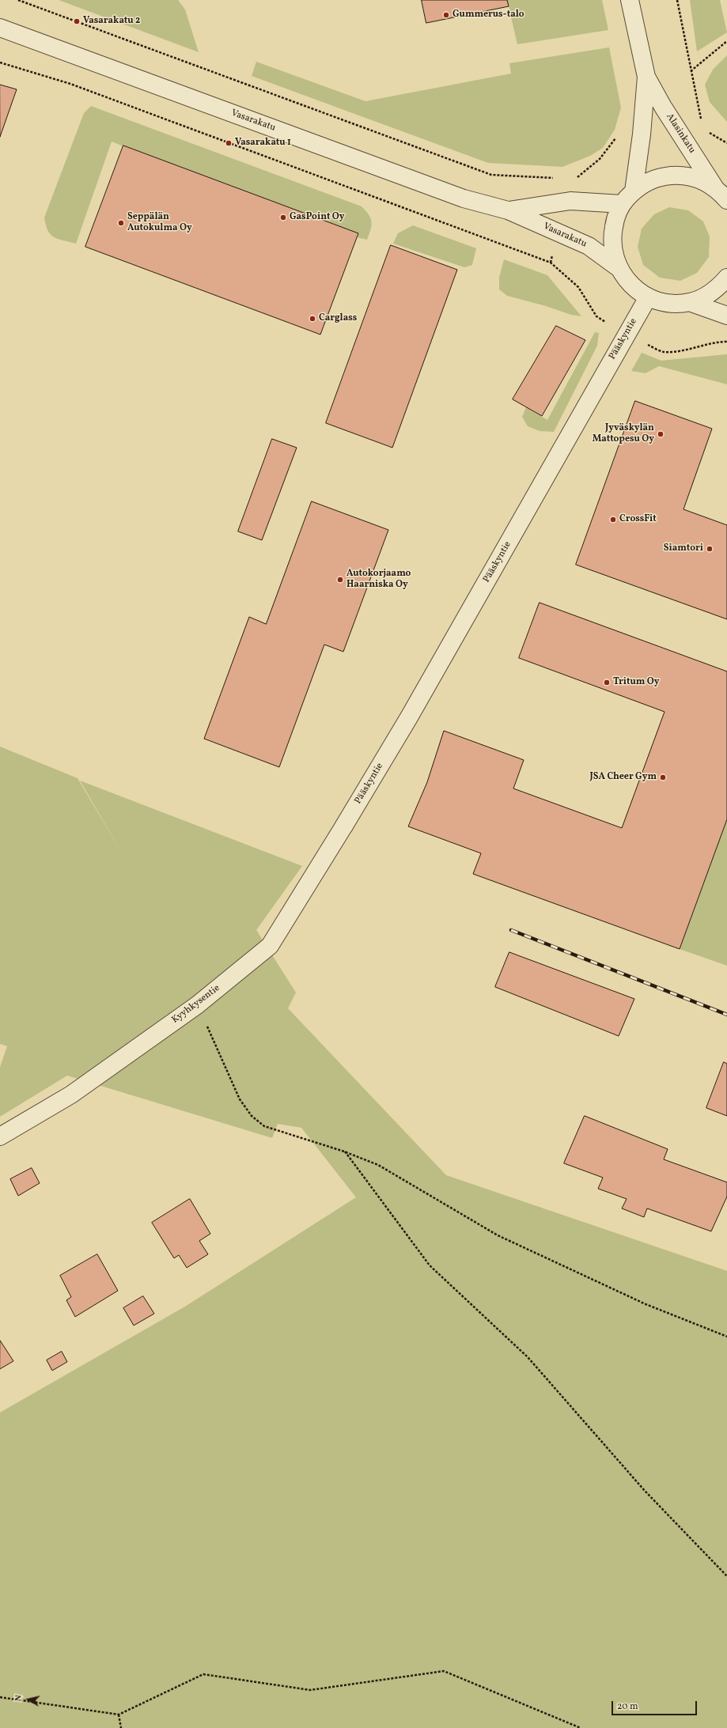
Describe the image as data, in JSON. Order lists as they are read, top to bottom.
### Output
{
  "streets": {
    "street": [
      "Vasarakatu",
      "Alasinkatu",
      "Pääskyntie",
      "Kyyhkysentie"
    ]
  },
  "crossings": [
    ["Pääskyntie", "Kyyhkysentie"]
  ],
  "places": [
    "Gummerus-talo",
    "Vasarakatu 2",
    "Vasarakatu 1",
    "GasPoint Oy",
    "Seppälän Autokulma Oy",
    "Carglass",
    "Jyväskylän Mattopesu Oy",
    "CrossFit",
    "Siamtori",
    "Autokorjaamo Haarniska Oy",
    "Tritum Oy",
    "JSA Cheer Gym"
  ],
  "scale_bar": "20 m",
  "north": "left"
}
